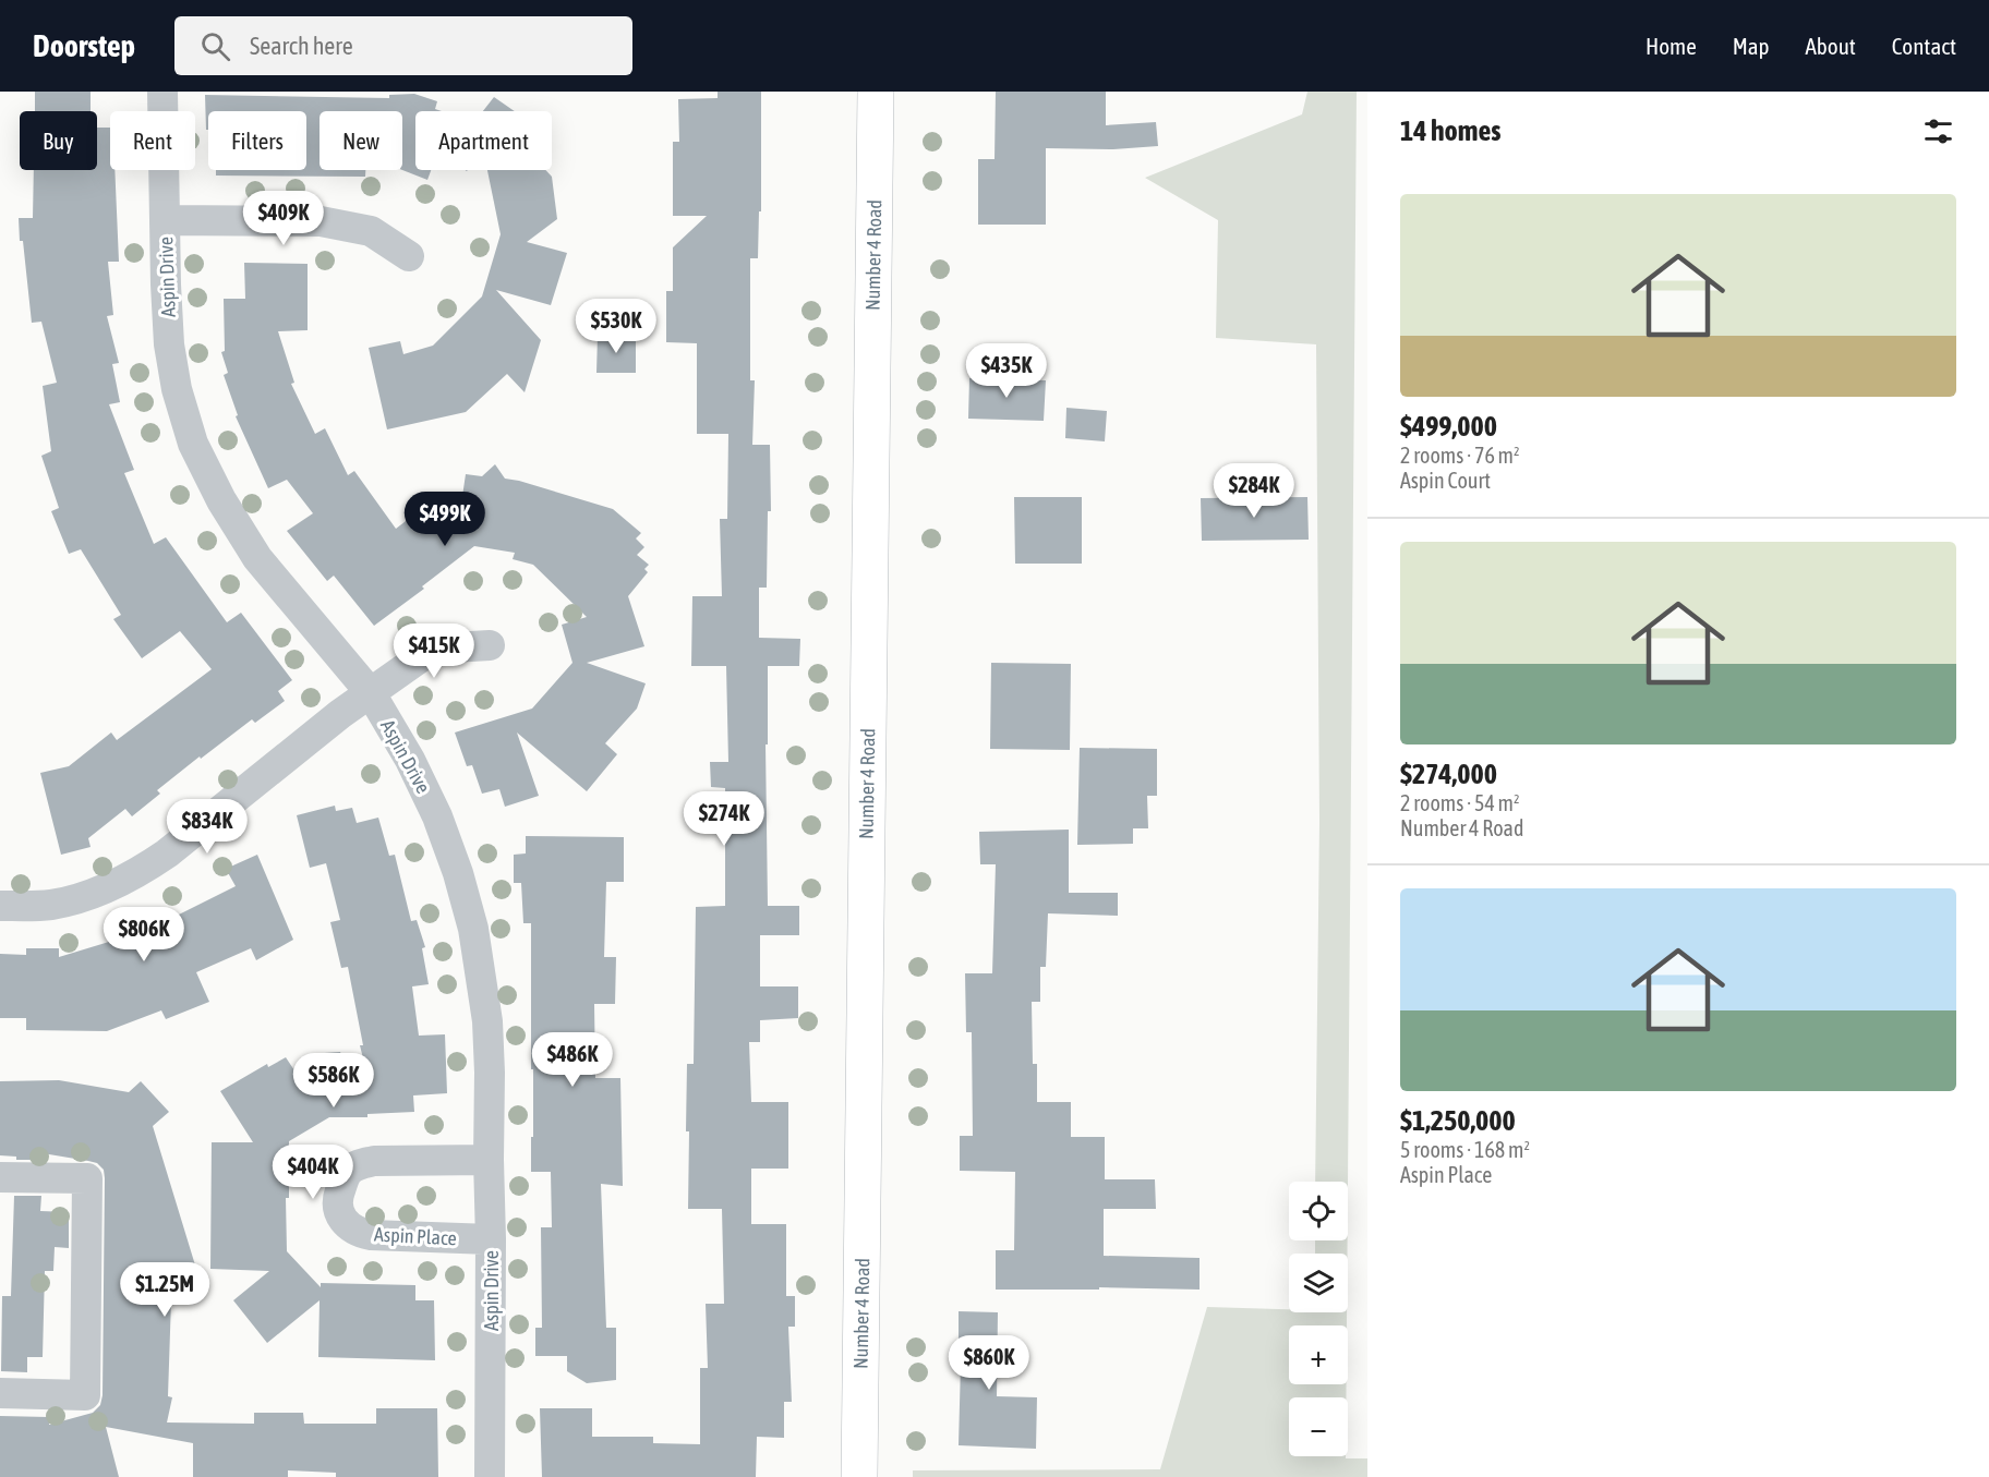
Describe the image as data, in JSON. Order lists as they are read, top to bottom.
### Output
{
  "streets": {
    "main road": ["Number 4 Road"],
    "street": ["Aspin Drive", "Aspin Place"]
  },
  "crossings": [
    ["Aspin Drive", "Aspin Place"]
  ],
  "page": {
    "header": "Doorstep",
    "search": "Search here",
    "nav": [
      "Home",
      "Map",
      "About",
      "Contact"
    ],
    "heading": "14 homes",
    "chip": [
      "Buy",
      "Rent",
      "Filters",
      "New",
      "Apartment"
    ],
    "list": [
      {
        "name": "$499,000",
        "note": "2 rooms · 76 m² · Aspin Court"
      },
      {
        "name": "$274,000",
        "note": "2 rooms · 54 m² · Number 4 Road"
      },
      {
        "name": "$1,250,000",
        "note": "5 rooms · 168 m² · Aspin Place"
      }
    ],
    "price": [
      "$409K",
      "$530K",
      "$435K",
      "$284K",
      "$499K",
      "$415K",
      "$274K",
      "$834K",
      "$806K",
      "$486K",
      "$586K",
      "$404K",
      "$1.25M",
      "$860K"
    ],
    "map_buttons": ["+", "−"]
  }
}
